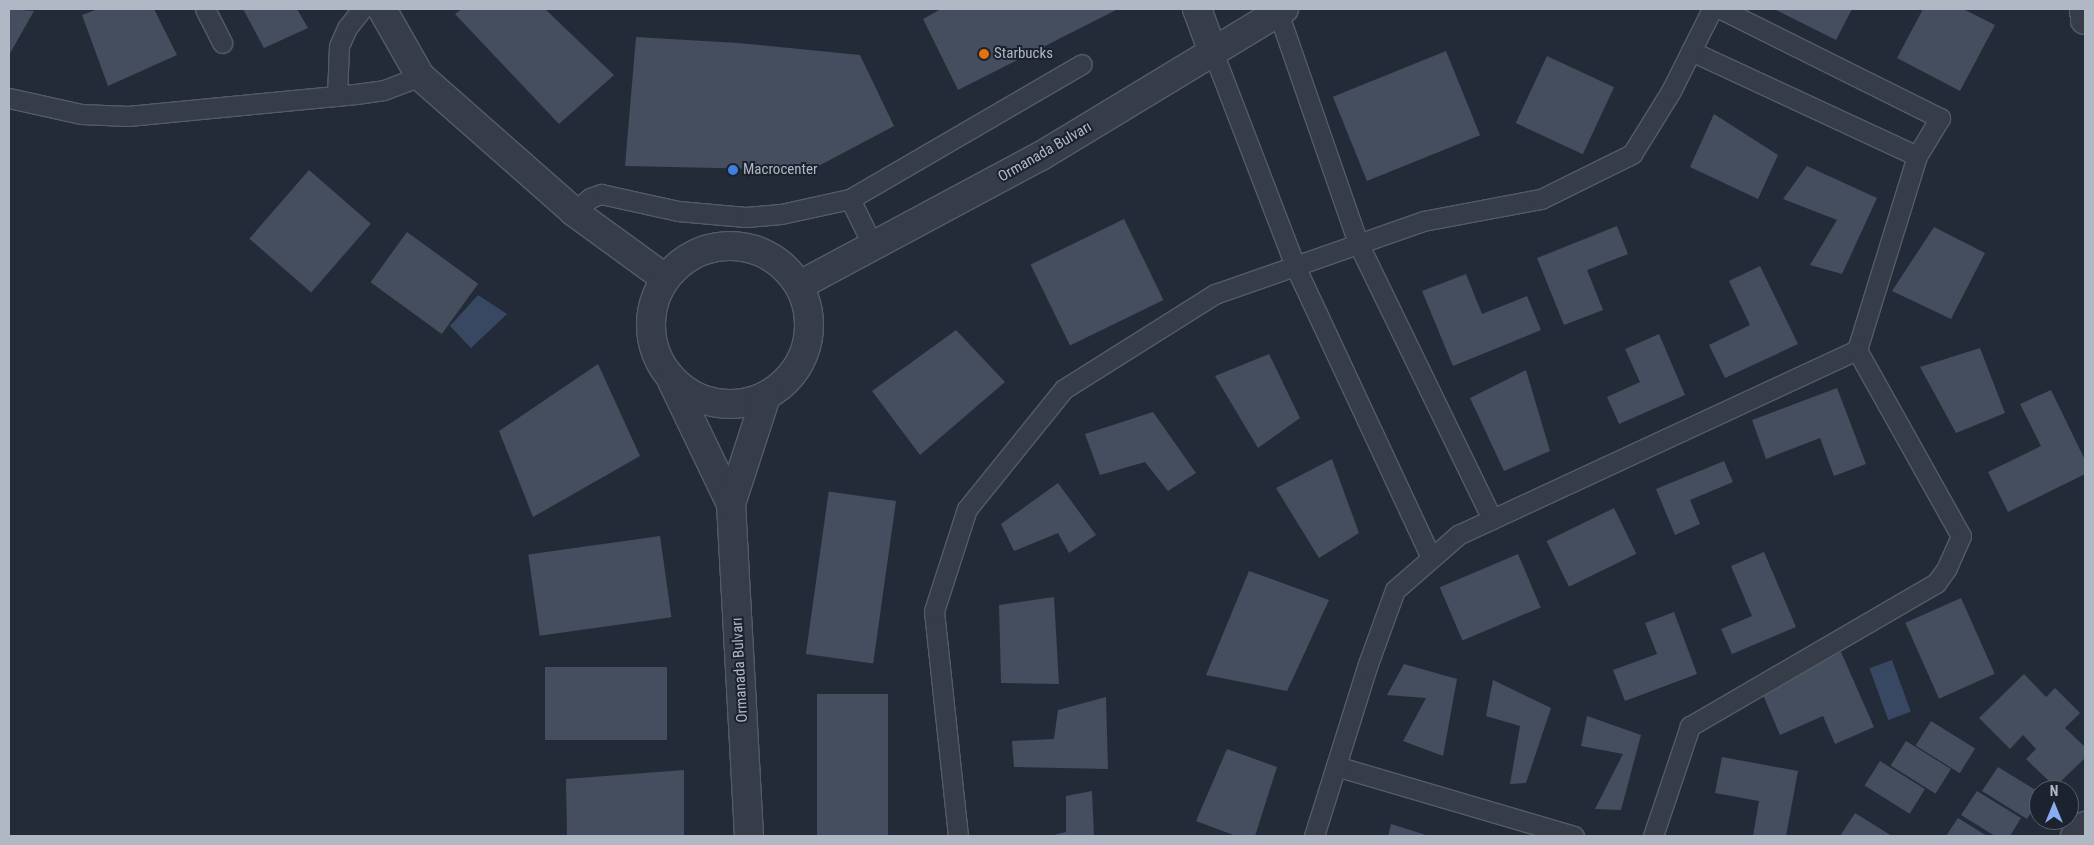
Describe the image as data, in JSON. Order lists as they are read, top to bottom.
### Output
{
  "streets": {
    "street": ["Ormanada Bulvarı"]
  },
  "places": ["Starbucks", "Macrocenter"],
  "north": "top"
}
